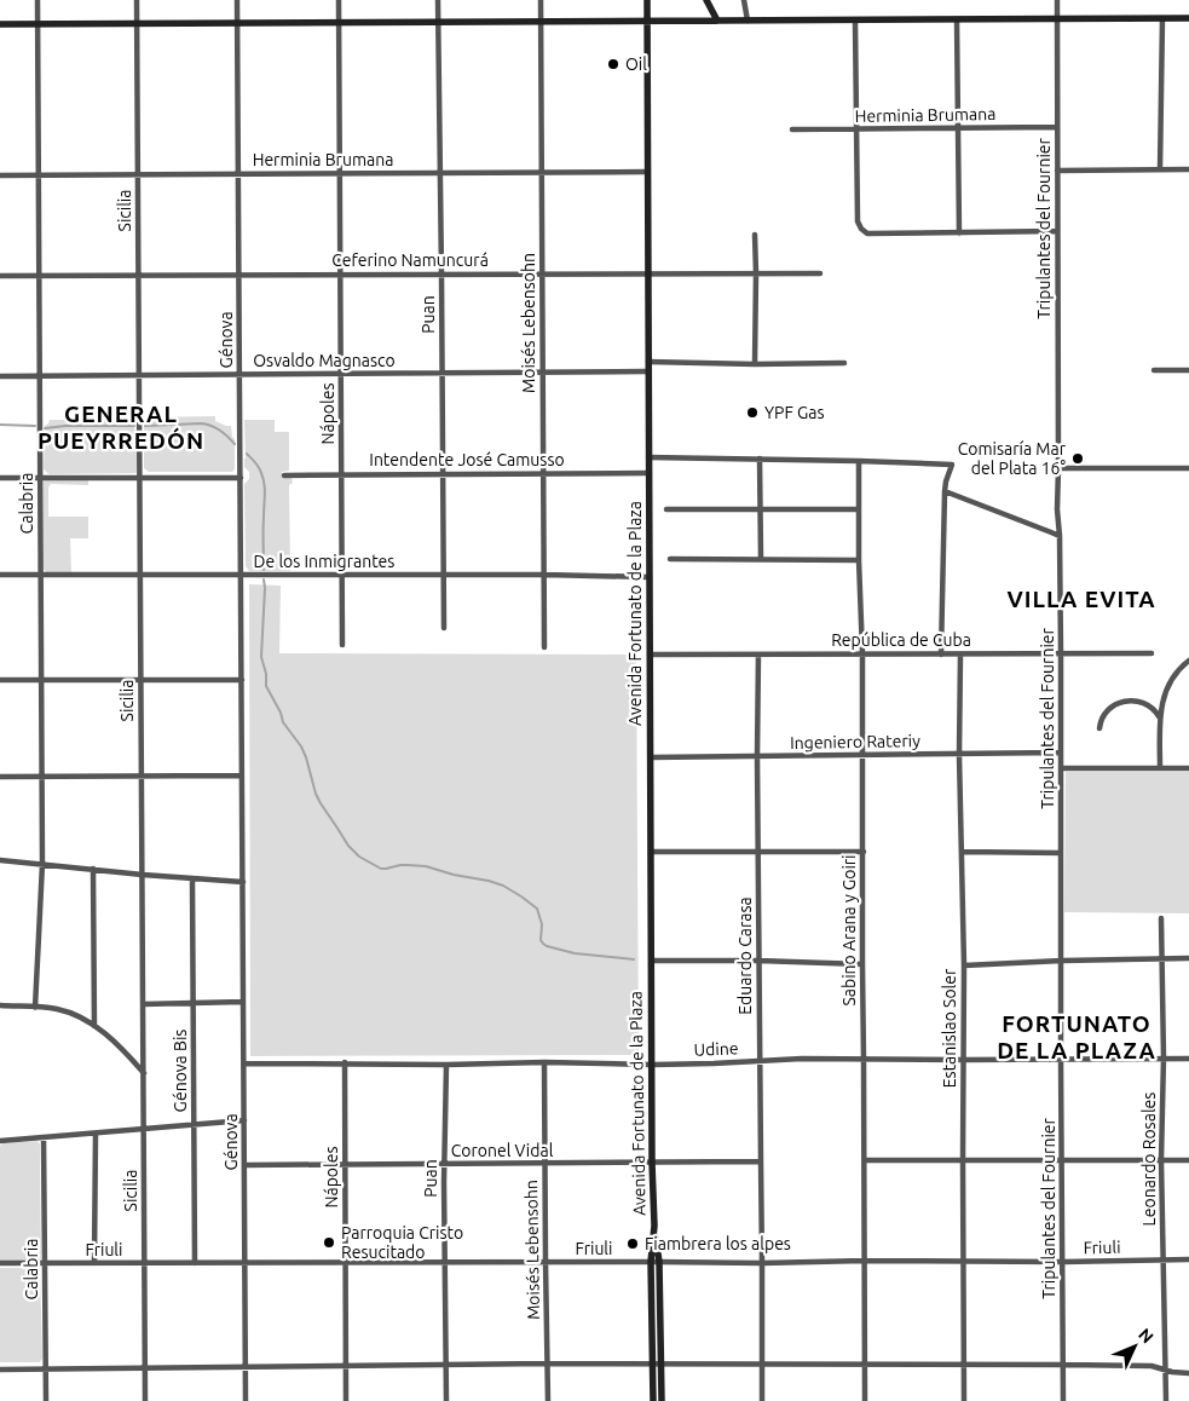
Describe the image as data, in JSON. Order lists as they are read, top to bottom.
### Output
{
  "streets": {
    "main road": ["Avenida Fortunato de la Plaza"],
    "street": [
      "Herminia Brumana",
      "Sicilia",
      "Tripulantes del Fournier",
      "Ceferino Namuncurá",
      "Puan",
      "Moisés Lebensohn",
      "Génova",
      "Osvaldo Magnasco",
      "Nápoles",
      "Intendente José Camusso",
      "Calabria",
      "De los Inmigrantes",
      "República de Cuba",
      "Ingeniero Rateriy",
      "Sabino Arana y Goiri",
      "Eduardo Carasa",
      "Estanislao Soler",
      "Udine",
      "Génova Bis",
      "Coronel Vidal",
      "Leonardo Rosales",
      "Friuli"
    ]
  },
  "crossings": [
    ["Herminia Brumana", "Sicilia"],
    ["Herminia Brumana", "Tripulantes del Fournier"],
    ["Herminia Brumana", "Puan"],
    ["Herminia Brumana", "Moisés Lebensohn"],
    ["Herminia Brumana", "Génova"],
    ["Herminia Brumana", "Nápoles"],
    ["Herminia Brumana", "Calabria"],
    ["Herminia Brumana", "Avenida Fortunato de la Plaza"],
    ["Sicilia", "Ceferino Namuncurá"],
    ["Sicilia", "Osvaldo Magnasco"],
    ["Sicilia", "De los Inmigrantes"],
    ["Sicilia", "Friuli"],
    ["Tripulantes del Fournier", "República de Cuba"],
    ["Tripulantes del Fournier", "Ingeniero Rateriy"],
    ["Tripulantes del Fournier", "Udine"],
    ["Tripulantes del Fournier", "Friuli"],
    ["Ceferino Namuncurá", "Puan"],
    ["Ceferino Namuncurá", "Moisés Lebensohn"],
    ["Ceferino Namuncurá", "Génova"],
    ["Ceferino Namuncurá", "Nápoles"],
    ["Ceferino Namuncurá", "Calabria"],
    ["Ceferino Namuncurá", "Avenida Fortunato de la Plaza"],
    ["Puan", "Osvaldo Magnasco"],
    ["Puan", "Intendente José Camusso"],
    ["Puan", "De los Inmigrantes"],
    ["Puan", "Udine"],
    ["Puan", "Coronel Vidal"],
    ["Puan", "Friuli"],
    ["Moisés Lebensohn", "Osvaldo Magnasco"],
    ["Moisés Lebensohn", "Intendente José Camusso"],
    ["Moisés Lebensohn", "De los Inmigrantes"],
    ["Moisés Lebensohn", "Udine"],
    ["Moisés Lebensohn", "Coronel Vidal"],
    ["Moisés Lebensohn", "Friuli"],
    ["Génova", "Osvaldo Magnasco"],
    ["Génova", "De los Inmigrantes"],
    ["Génova", "Udine"],
    ["Génova", "Coronel Vidal"],
    ["Génova", "Friuli"],
    ["Osvaldo Magnasco", "Nápoles"],
    ["Osvaldo Magnasco", "Calabria"],
    ["Osvaldo Magnasco", "Avenida Fortunato de la Plaza"],
    ["Nápoles", "Intendente José Camusso"],
    ["Nápoles", "De los Inmigrantes"],
    ["Nápoles", "Udine"],
    ["Nápoles", "Coronel Vidal"],
    ["Nápoles", "Friuli"],
    ["Intendente José Camusso", "Avenida Fortunato de la Plaza"],
    ["Calabria", "De los Inmigrantes"],
    ["Calabria", "Friuli"],
    ["De los Inmigrantes", "Avenida Fortunato de la Plaza"],
    ["Avenida Fortunato de la Plaza", "República de Cuba"],
    ["Avenida Fortunato de la Plaza", "Ingeniero Rateriy"],
    ["Avenida Fortunato de la Plaza", "Udine"],
    ["Avenida Fortunato de la Plaza", "Coronel Vidal"],
    ["Avenida Fortunato de la Plaza", "Friuli"],
    ["República de Cuba", "Sabino Arana y Goiri"],
    ["República de Cuba", "Eduardo Carasa"],
    ["República de Cuba", "Estanislao Soler"],
    ["Ingeniero Rateriy", "Sabino Arana y Goiri"],
    ["Ingeniero Rateriy", "Eduardo Carasa"],
    ["Ingeniero Rateriy", "Estanislao Soler"],
    ["Sabino Arana y Goiri", "Udine"],
    ["Sabino Arana y Goiri", "Friuli"],
    ["Eduardo Carasa", "Udine"],
    ["Eduardo Carasa", "Coronel Vidal"],
    ["Eduardo Carasa", "Friuli"],
    ["Estanislao Soler", "Udine"],
    ["Estanislao Soler", "Friuli"],
    ["Udine", "Leonardo Rosales"],
    ["Génova Bis", "Friuli"],
    ["Leonardo Rosales", "Friuli"]
  ],
  "districts": ["GENERAL PUEYRREDÓN", "VILLA EVITA", "FORTUNATO DE LA PLAZA"],
  "places": [
    "Oil",
    "YPF Gas",
    "Comisaría Mar del Plata 16°",
    "Parroquia Cristo Resucitado",
    "Fiambrera los alpes"
  ],
  "north": "top right"
}
